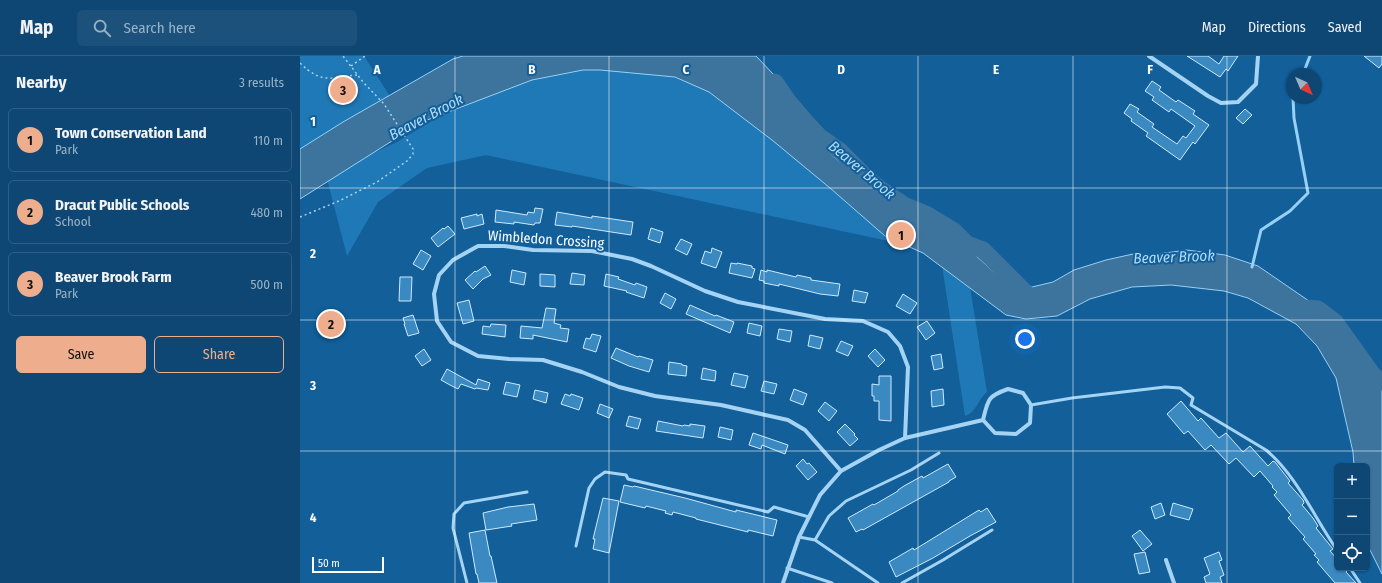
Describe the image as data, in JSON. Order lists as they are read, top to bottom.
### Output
{
  "streets": {
    "street": ["Wimbledon Crossing"]
  },
  "water": ["Beaver Brook"],
  "scale_bar": "50 m",
  "north": "bottom right",
  "page": {
    "header": "Map",
    "search": "Search here",
    "nav": ["Map", "Directions", "Saved"],
    "heading": ["Nearby", "3 results"],
    "pins": ["3", "1", "2"],
    "list": [
      {
        "mark": "1",
        "name": "Town Conservation Land",
        "note": "Park",
        "value": "110 m"
      },
      {
        "mark": "2",
        "name": "Dracut Public Schools",
        "note": "School",
        "value": "480 m"
      },
      {
        "mark": "3",
        "name": "Beaver Brook Farm",
        "note": "Park",
        "value": "500 m"
      }
    ],
    "buttons": ["Save", "Share"],
    "map_buttons": ["+", "−"],
    "scale": "50 m"
  },
  "grid": {
    "columns": [
      "A",
      "B",
      "C",
      "D",
      "E",
      "F"
    ],
    "rows": [
      "1",
      "2",
      "3",
      "4"
    ]
  }
}
